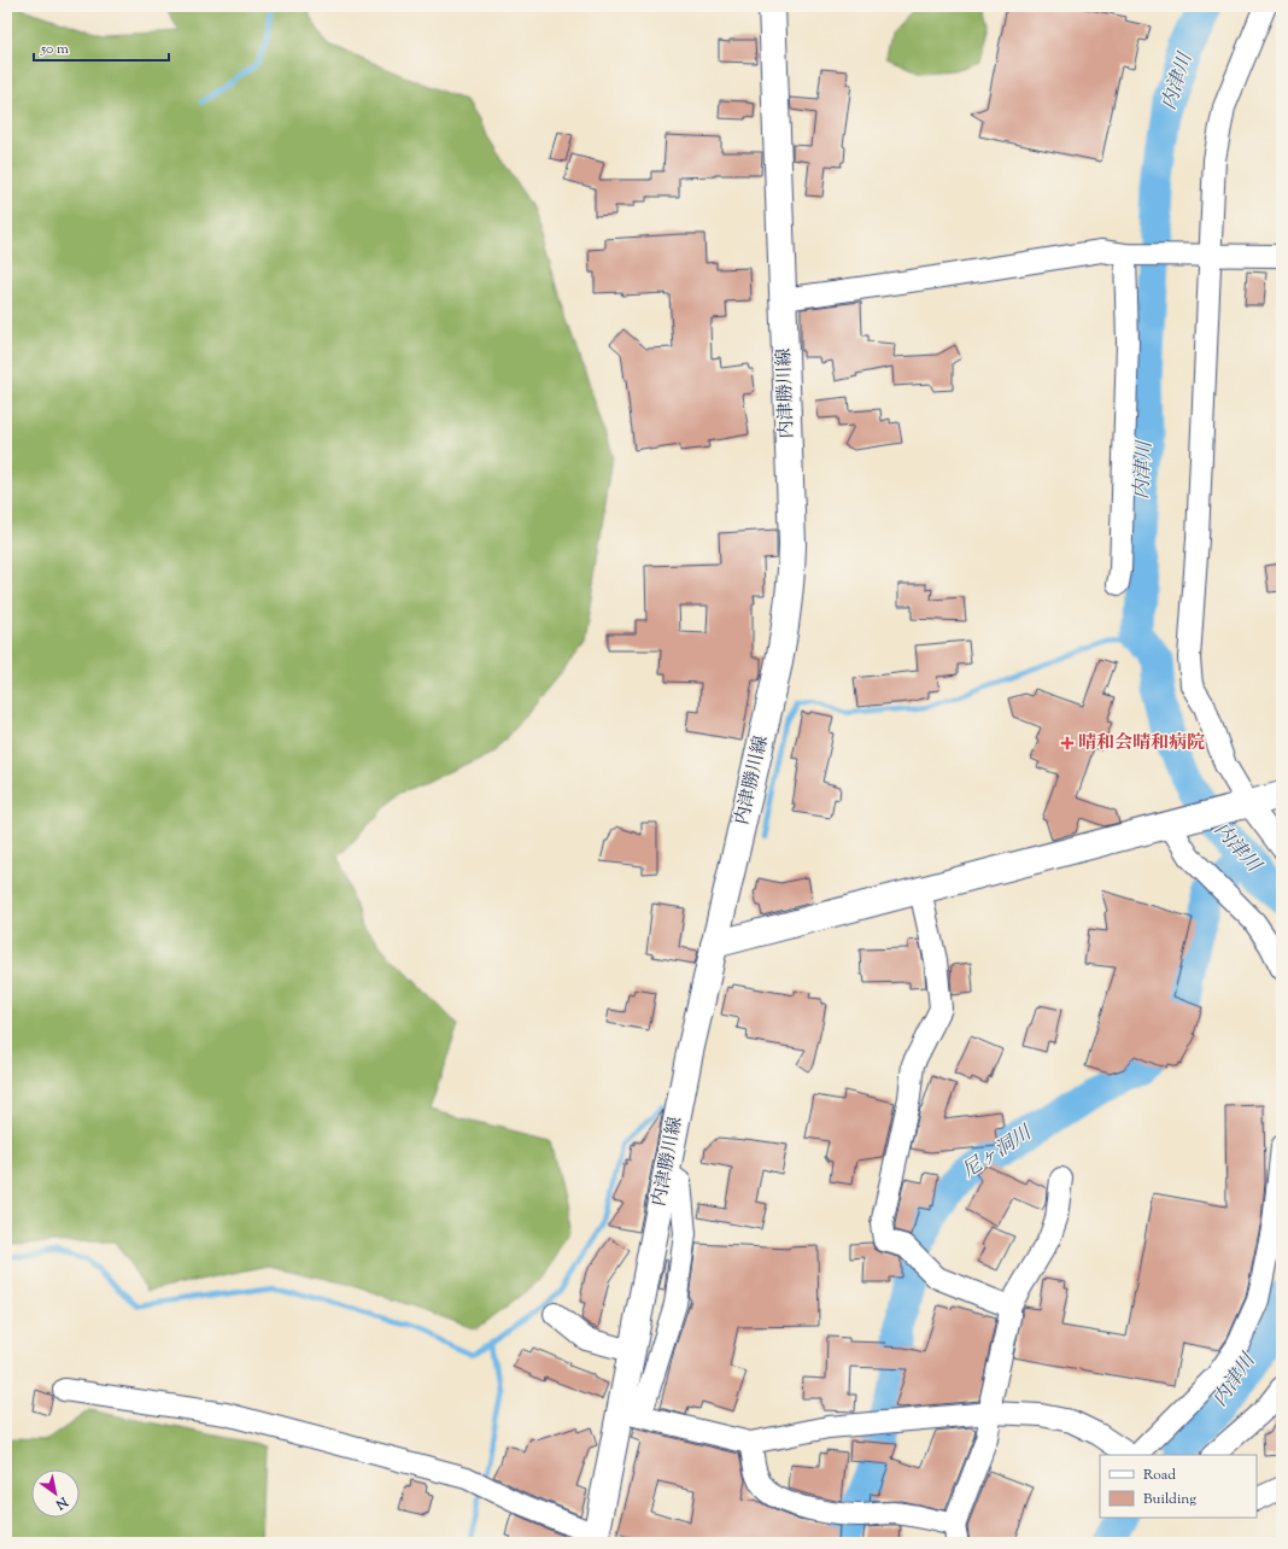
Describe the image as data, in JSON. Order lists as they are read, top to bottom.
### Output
{
  "streets": {
    "main road": ["内津勝川線"]
  },
  "water": ["内津川", "尼ヶ洞川"],
  "places": {
    "health": ["晴和会晴和病院"]
  },
  "legend": ["Road", "Building"],
  "scale_bar": "50 m",
  "north": "bottom right"
}
